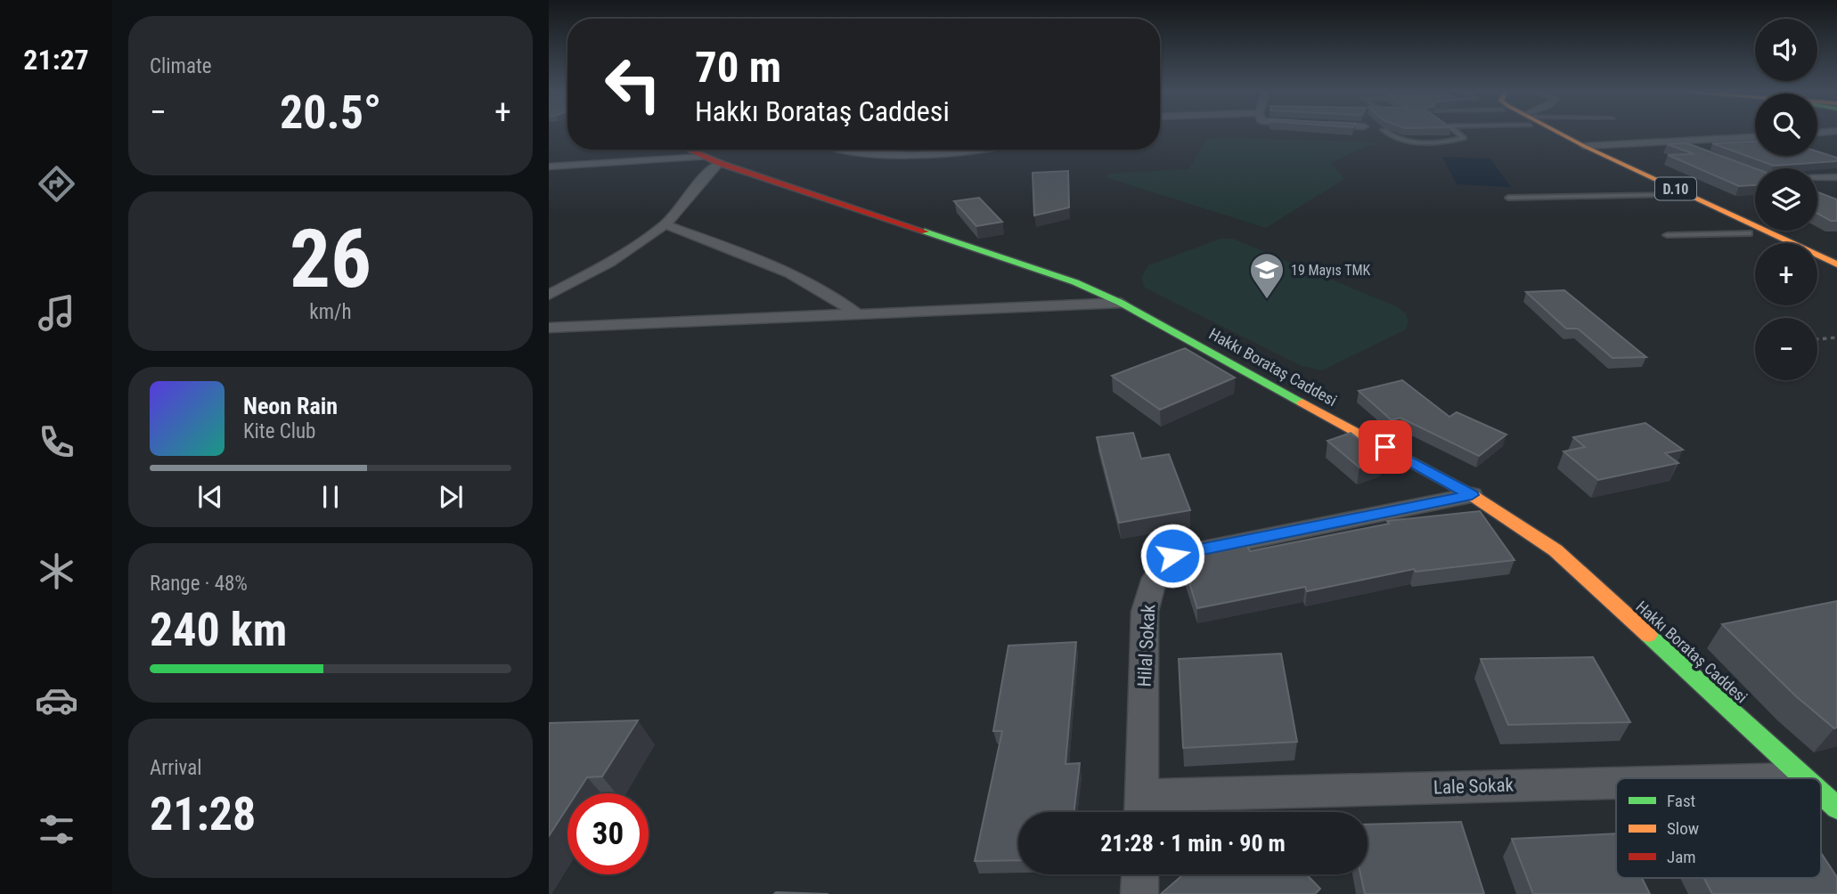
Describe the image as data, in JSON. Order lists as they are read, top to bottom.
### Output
{
  "streets": {
    "main road": ["D.10", "Hakkı Borataş Caddesi"],
    "street": ["Hilal Sokak", "Lale Sokak"]
  },
  "crossings": [
    ["Hakkı Borataş Caddesi", "Hilal Sokak"],
    ["Hakkı Borataş Caddesi", "Lale Sokak"],
    ["Hilal Sokak", "Lale Sokak"]
  ],
  "places": {
    "school or university": ["19 Mayıs TMK"]
  },
  "legend": ["Fast", "Slow", "Jam"],
  "page": {
    "tabs": "21:27",
    "tile": [
      "Climate",
      ["26", "km/h"],
      ["Range · 48%", "240 km"],
      ["Arrival", "21:28"]
    ],
    "map_buttons": ["+", "−"],
    "turn": ["70 m", "Hakkı Borataş Caddesi"],
    "heat": ["−", "20.5°", "+"],
    "song": ["Neon Rain", "Kite Club"],
    "limit": "30",
    "trip": "21:28 · 1 min · 90 m"
  }
}
